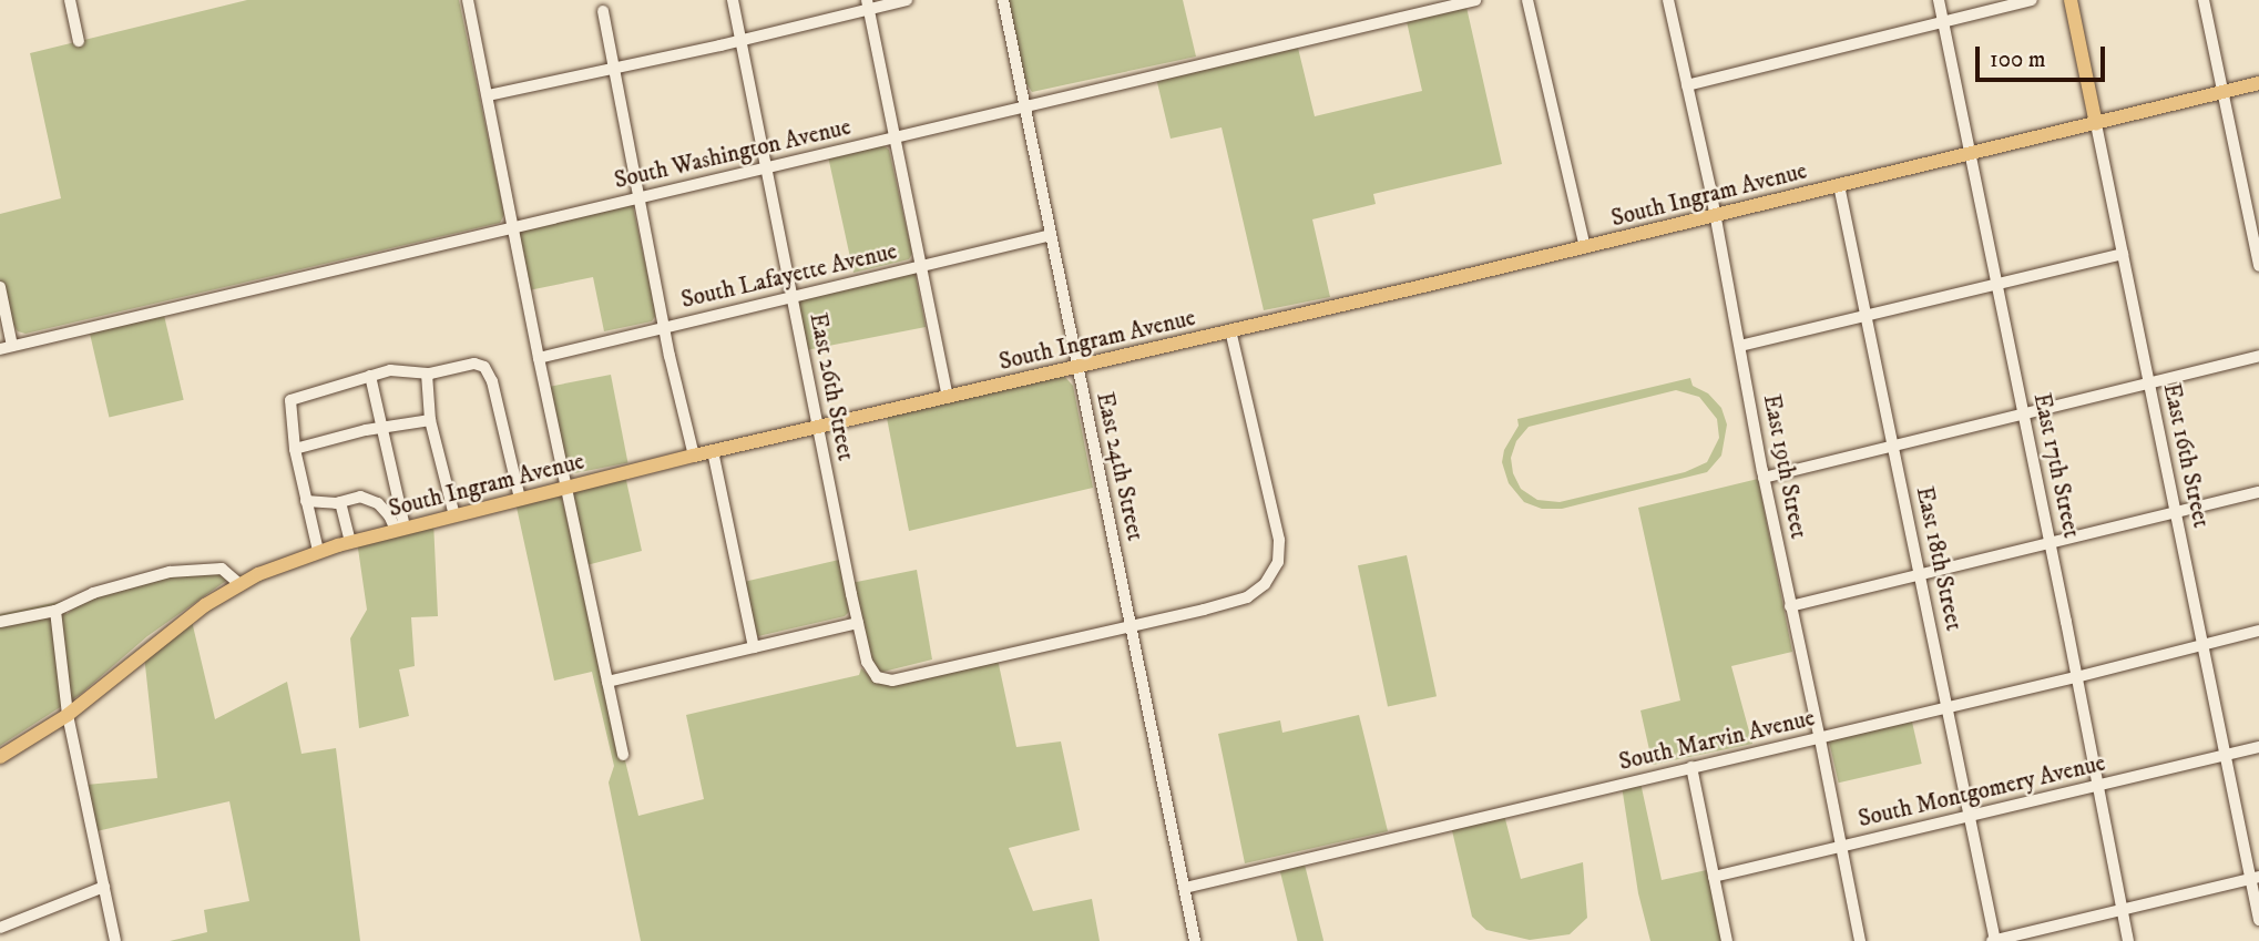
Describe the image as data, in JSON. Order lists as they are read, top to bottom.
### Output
{
  "streets": {
    "main road": ["South Ingram Avenue", "East 16th Street"],
    "street": [
      "South Washington Avenue",
      "South Lafayette Avenue",
      "East 26th Street",
      "East 17th Street",
      "East 24th Street",
      "East 19th Street",
      "East 18th Street",
      "South Marvin Avenue",
      "South Montgomery Avenue"
    ]
  },
  "crossings": [
    ["South Washington Avenue", "East 26th Street"],
    ["South Washington Avenue", "East 24th Street"],
    ["South Ingram Avenue", "East 26th Street"],
    ["South Ingram Avenue", "East 16th Street"],
    ["South Ingram Avenue", "East 17th Street"],
    ["South Ingram Avenue", "East 24th Street"],
    ["South Ingram Avenue", "East 19th Street"],
    ["South Ingram Avenue", "East 18th Street"],
    ["South Lafayette Avenue", "East 26th Street"],
    ["South Lafayette Avenue", "East 24th Street"],
    ["East 26th Street", "East 24th Street"],
    ["East 16th Street", "South Marvin Avenue"],
    ["East 16th Street", "South Montgomery Avenue"],
    ["East 17th Street", "South Marvin Avenue"],
    ["East 17th Street", "South Montgomery Avenue"],
    ["East 24th Street", "South Marvin Avenue"],
    ["East 19th Street", "South Marvin Avenue"],
    ["East 19th Street", "South Montgomery Avenue"],
    ["East 18th Street", "South Marvin Avenue"],
    ["East 18th Street", "South Montgomery Avenue"]
  ],
  "scale_bar": "100 m"
}
